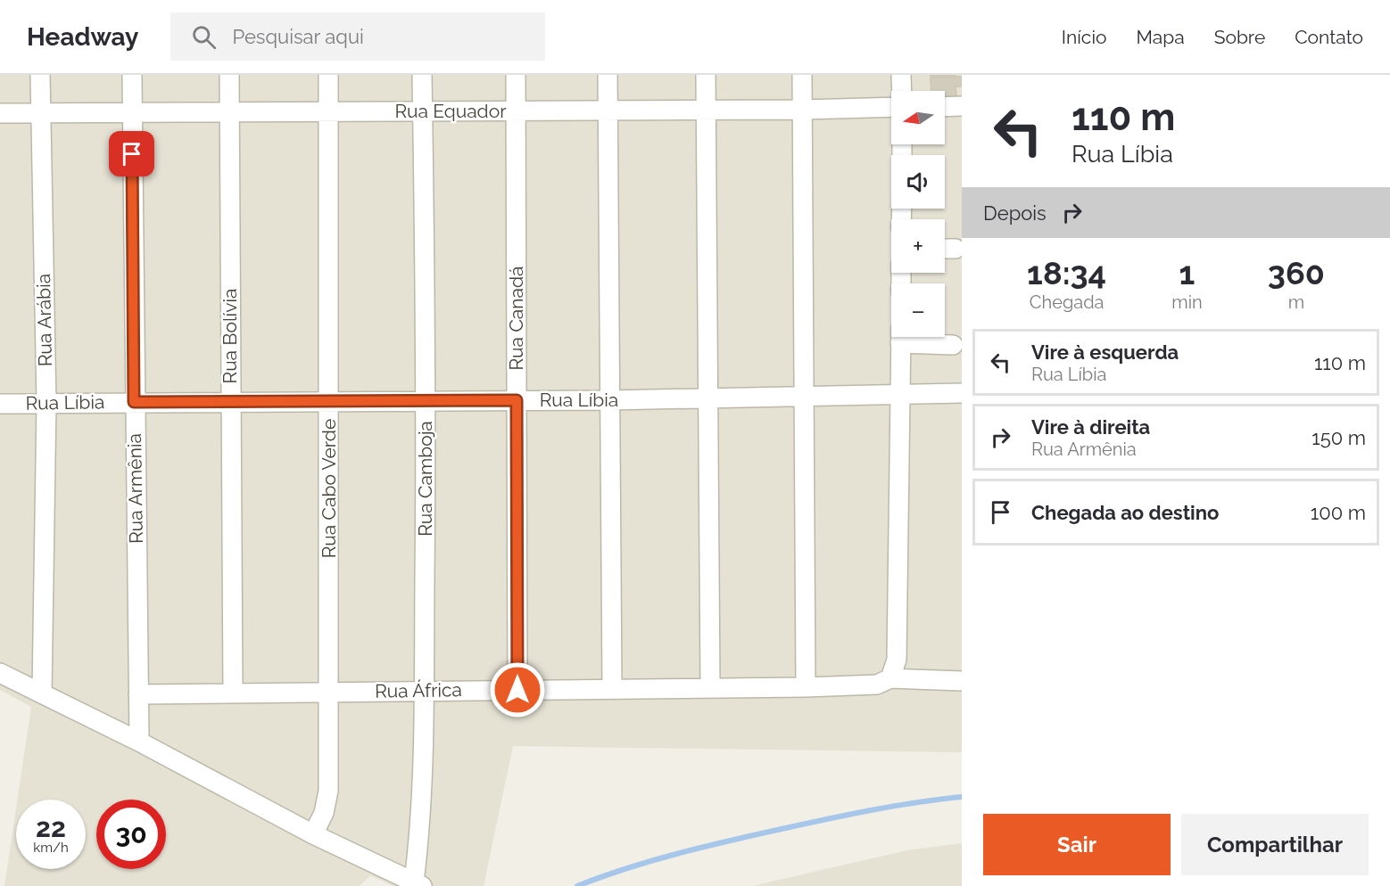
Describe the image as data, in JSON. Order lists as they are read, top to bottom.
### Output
{
  "streets": {
    "street": [
      "Rua Equador",
      "Rua Canadá",
      "Rua Arábia",
      "Rua Bolívia",
      "Rua Líbia",
      "Rua Camboja",
      "Rua Armênia",
      "Rua Cabo Verde",
      "Rua África"
    ]
  },
  "crossings": [
    ["Rua Equador", "Rua Canadá"],
    ["Rua Equador", "Rua Arábia"],
    ["Rua Equador", "Rua Bolívia"],
    ["Rua Equador", "Rua Camboja"],
    ["Rua Equador", "Rua Armênia"],
    ["Rua Equador", "Rua Cabo Verde"],
    ["Rua Canadá", "Rua Líbia"],
    ["Rua Canadá", "Rua África"],
    ["Rua Arábia", "Rua Líbia"],
    ["Rua Bolívia", "Rua Líbia"],
    ["Rua Bolívia", "Rua África"],
    ["Rua Líbia", "Rua Camboja"],
    ["Rua Líbia", "Rua Armênia"],
    ["Rua Líbia", "Rua Cabo Verde"],
    ["Rua Camboja", "Rua África"],
    ["Rua Armênia", "Rua África"],
    ["Rua Cabo Verde", "Rua África"]
  ],
  "north": "left",
  "page": {
    "header": "Headway",
    "search": "Pesquisar aqui",
    "nav": [
      "Início",
      "Mapa",
      "Sobre",
      "Contato"
    ],
    "turn": ["110 m", "Rua Líbia"],
    "map_buttons": ["+", "−"],
    "then": "Depois",
    "eta": [
      "18:34",
      "Chegada",
      "1",
      "min",
      "360",
      "m"
    ],
    "list": [
      {
        "name": "Vire à esquerda",
        "note": "Rua Líbia",
        "value": "110 m"
      },
      {
        "name": "Vire à direita",
        "note": "Rua Armênia",
        "value": "150 m"
      },
      {
        "name": "Chegada ao destino",
        "value": "100 m"
      }
    ],
    "speed": "22 km/h",
    "limit": "30",
    "buttons": ["Sair", "Compartilhar"]
  }
}
